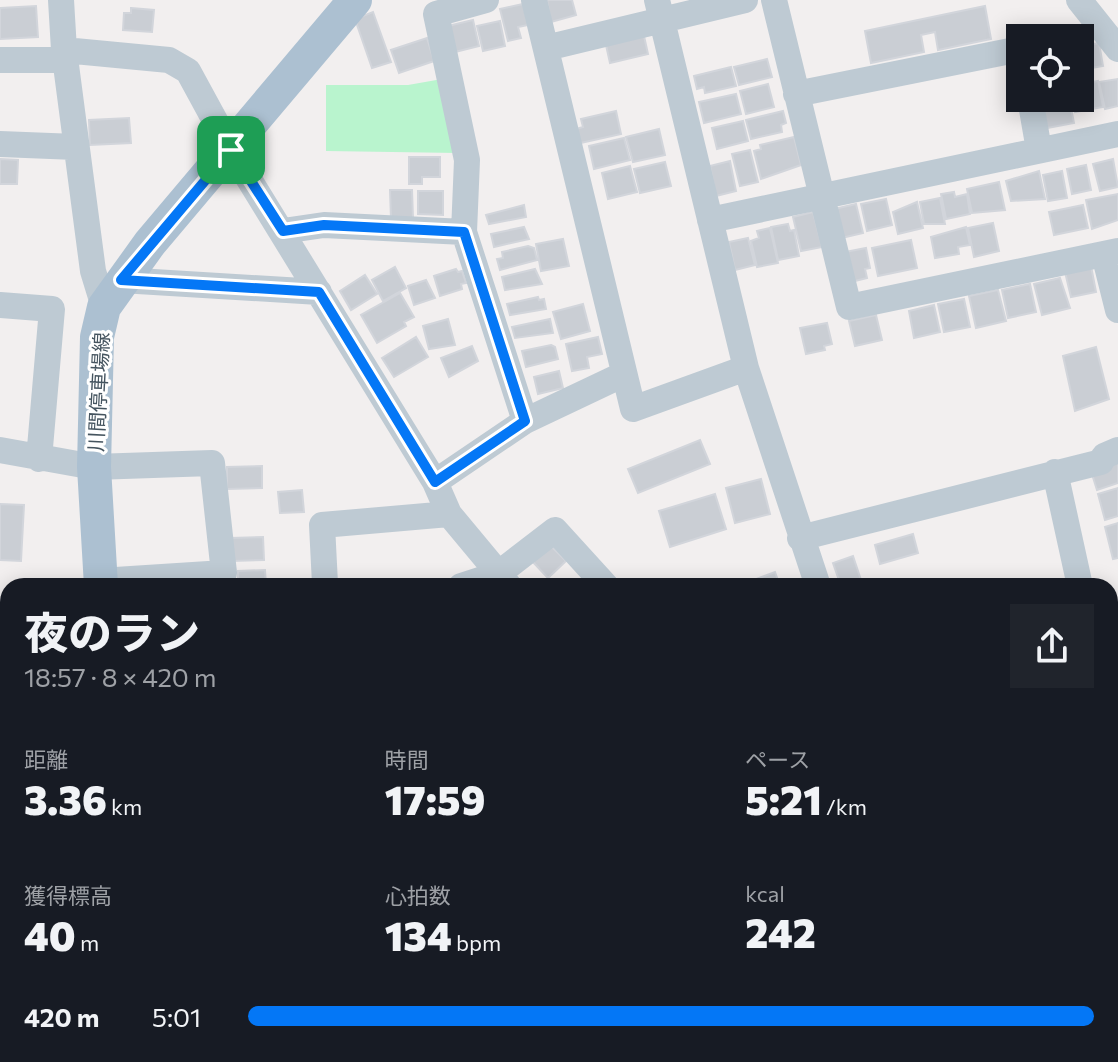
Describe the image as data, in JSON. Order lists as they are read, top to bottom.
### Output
{
  "streets": {
    "main road": ["川間停車場線"]
  },
  "page": {
    "heading": ["夜のラン", "18:57 · 8 × 420 m"],
    "stats": [
      ["距離", "3.36 km"],
      ["時間", "17:59"],
      ["ペース", "5:21 /km"],
      ["獲得標高", "40 m"],
      ["心拍数", "134 bpm"],
      ["kcal", "242"]
    ],
    "list": [
      {
        "name": "420 m",
        "note": "5:01"
      }
    ]
  }
}
